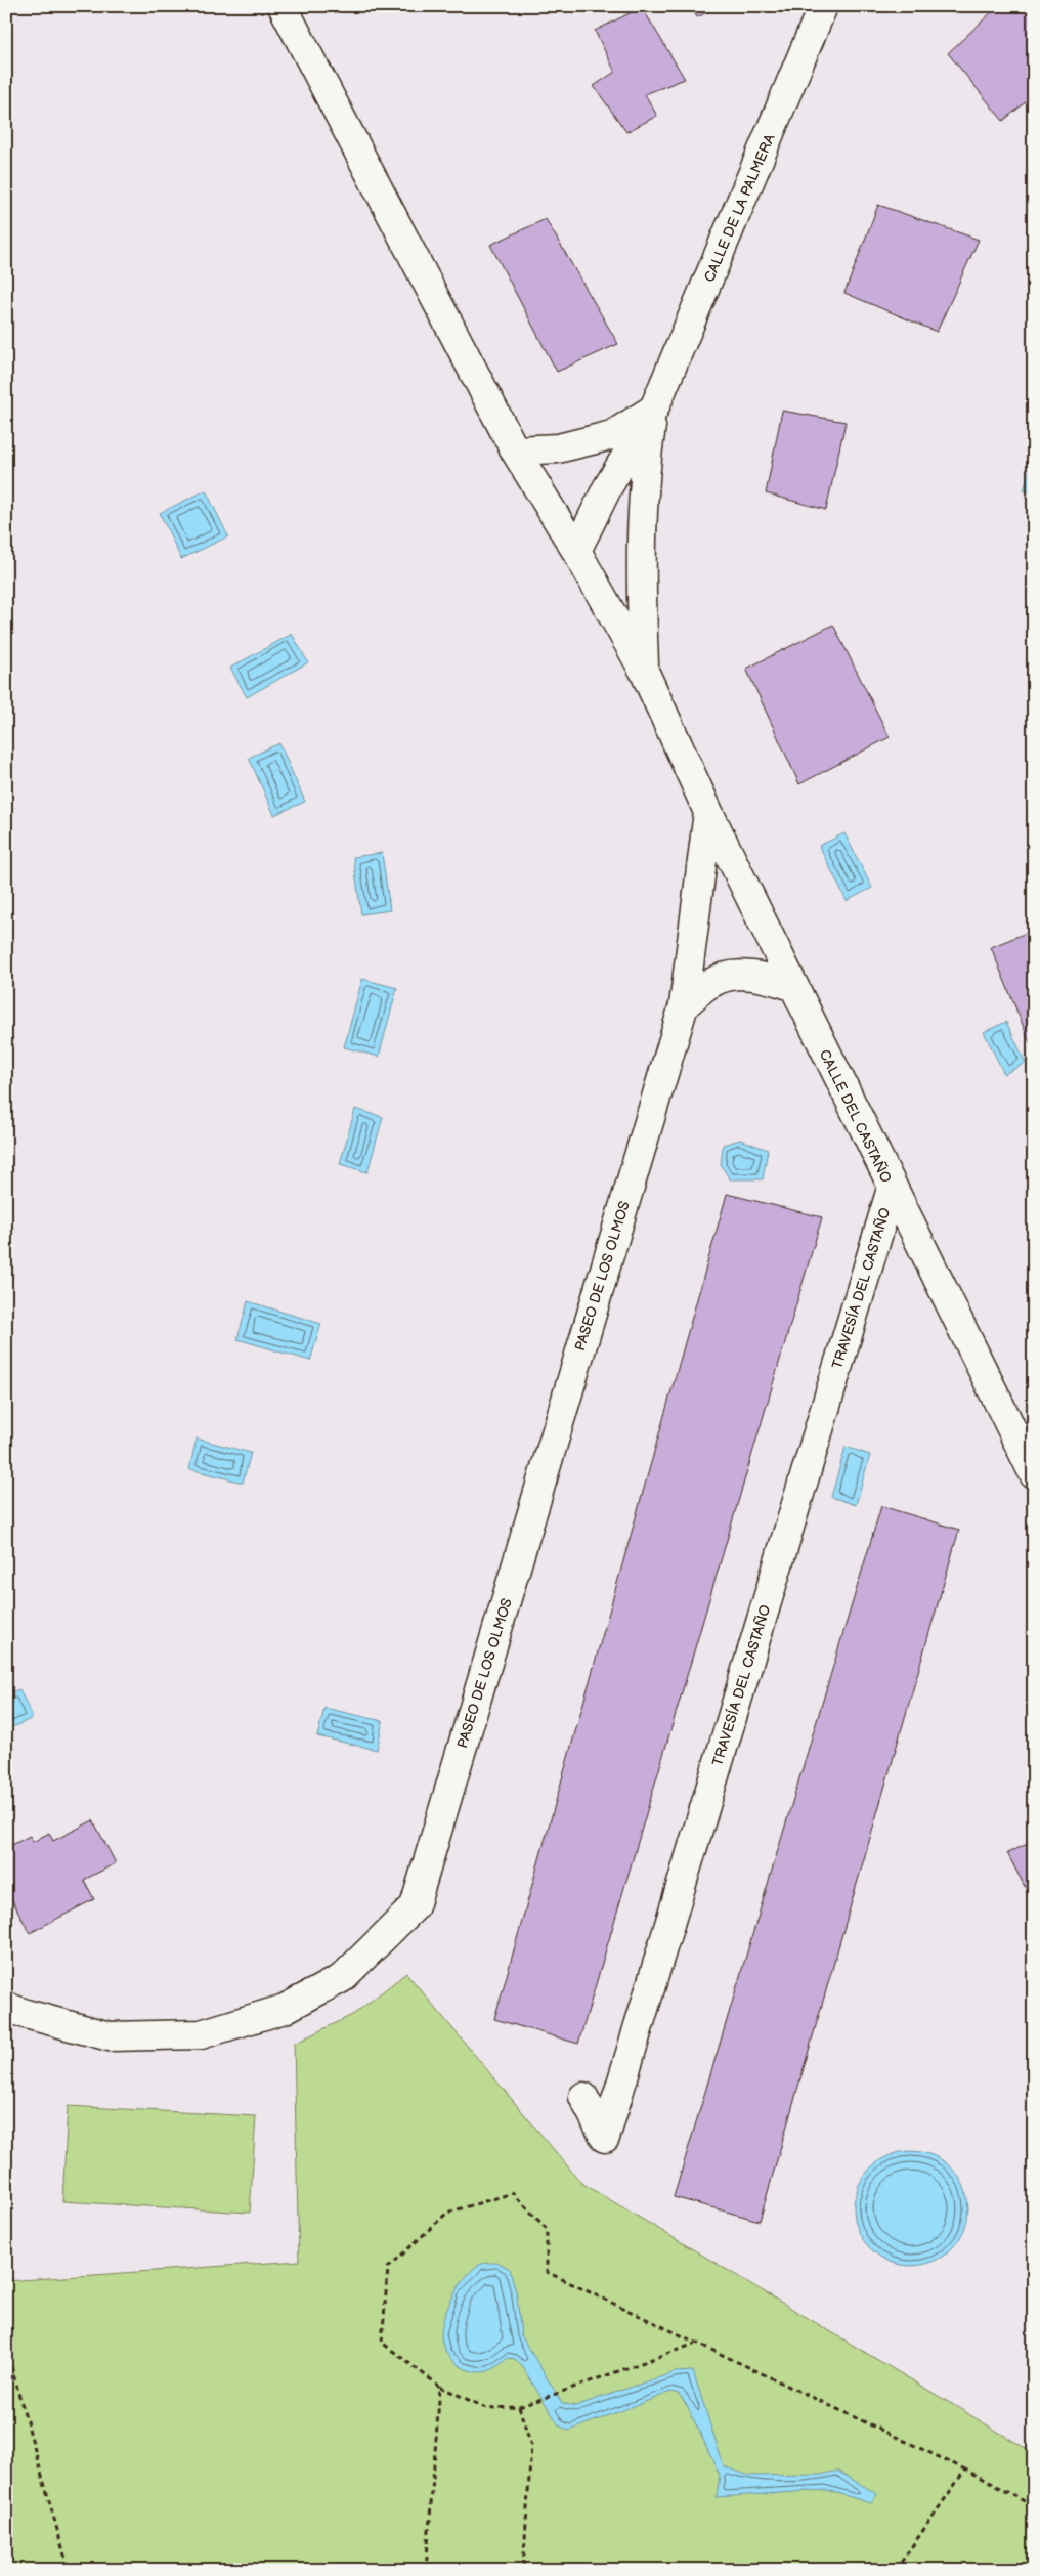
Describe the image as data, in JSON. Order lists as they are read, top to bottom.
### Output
{
  "streets": {
    "street": [
      "CALLE DE LA PALMERA",
      "CALLE DEL CASTAÑO",
      "PASEO DE LOS OLMOS",
      "TRAVESÍA DEL CASTAÑO"
    ]
  },
  "crossings": [
    ["CALLE DEL CASTAÑO", "PASEO DE LOS OLMOS"],
    ["CALLE DEL CASTAÑO", "TRAVESÍA DEL CASTAÑO"]
  ]
}
